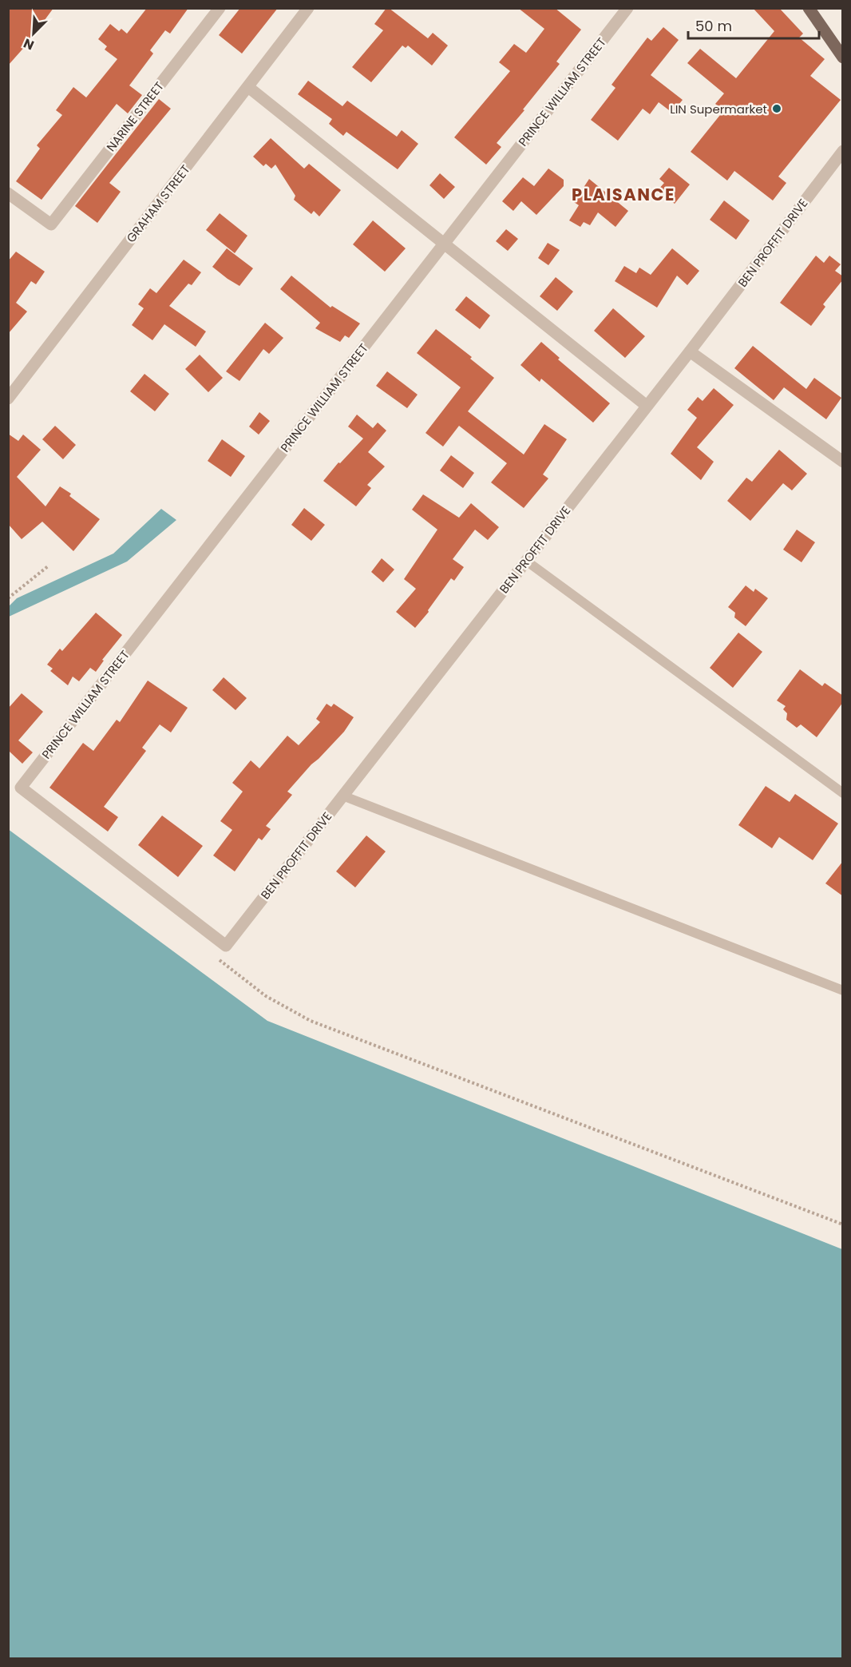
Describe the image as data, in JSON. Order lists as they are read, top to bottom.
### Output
{
  "streets": {
    "street": [
      "PRINCE WILLIAM STREET",
      "NARINE STREET",
      "GRAHAM STREET",
      "BEN PROFFIT DRIVE"
    ]
  },
  "crossings": [
    ["PRINCE WILLIAM STREET", "BEN PROFFIT DRIVE"]
  ],
  "districts": ["PLAISANCE"],
  "places": ["LIN Supermarket"],
  "scale_bar": "50 m",
  "north": "bottom left"
}
